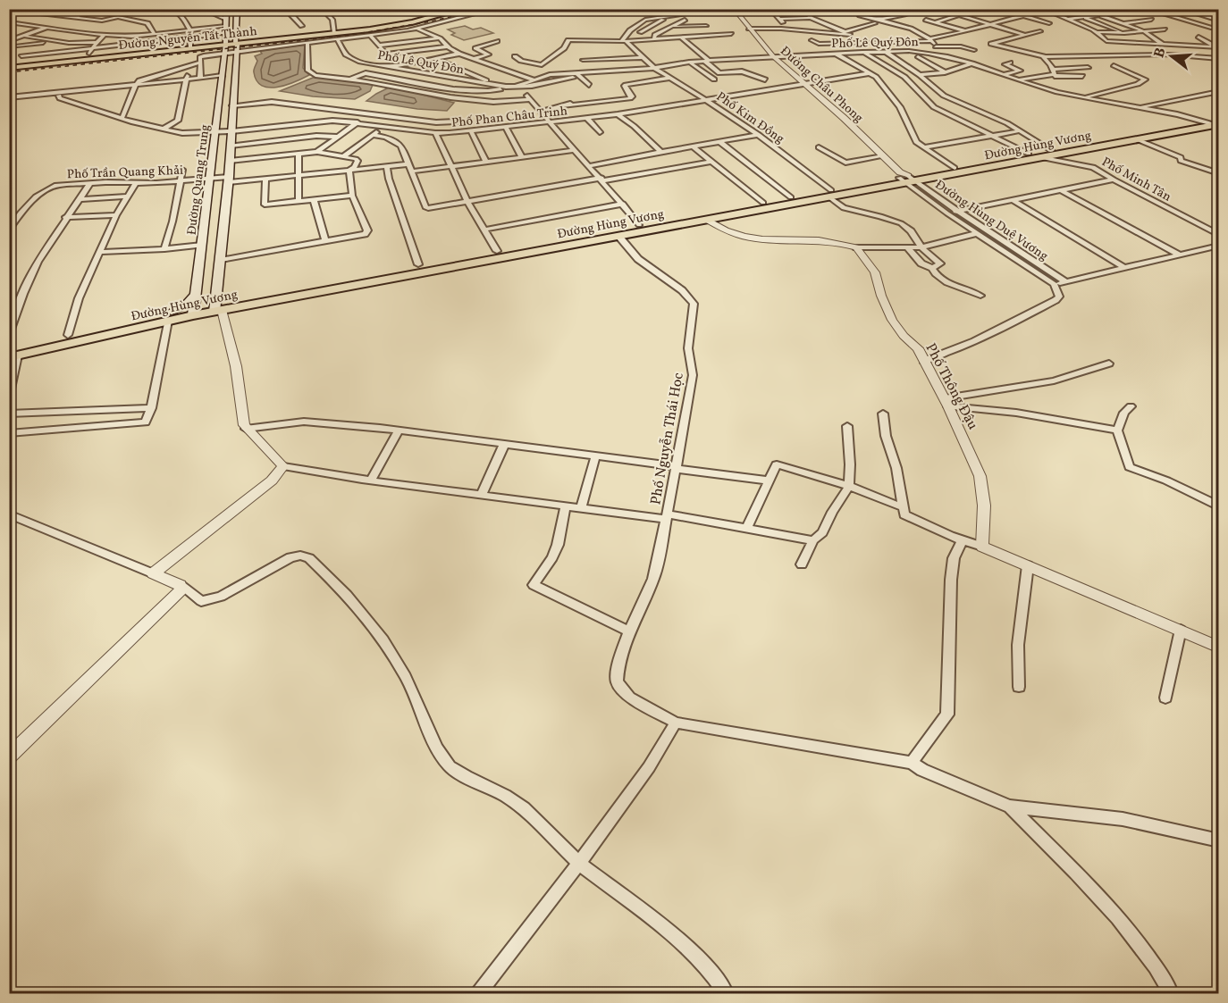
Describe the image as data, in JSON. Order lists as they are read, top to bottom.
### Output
{
  "streets": {
    "main road": ["Đường Nguyễn Tất Thành", "Đường Hùng Vương", "Đường Quang Trung"],
    "street": [
      "Phố Lê Quý Đôn",
      "Đường Châu Phong",
      "Phố Phan Châu Trinh",
      "Phố Kim Đồng",
      "Phố Trần Quang Khải",
      "Phố Minh Tân",
      "Đường Hùng Duệ Vương",
      "Phố Thông Đậu",
      "Phố Nguyễn Thái Học"
    ]
  },
  "crossings": [
    ["Đường Nguyễn Tất Thành", "Phố Lê Quý Đôn"],
    ["Đường Nguyễn Tất Thành", "Đường Quang Trung"],
    ["Phố Lê Quý Đôn", "Đường Châu Phong"],
    ["Phố Lê Quý Đôn", "Phố Kim Đồng"],
    ["Phố Lê Quý Đôn", "Đường Hùng Vương"],
    ["Đường Châu Phong", "Phố Phan Châu Trinh"],
    ["Đường Châu Phong", "Đường Hùng Vương"],
    ["Đường Châu Phong", "Đường Hùng Duệ Vương"],
    ["Phố Phan Châu Trinh", "Phố Kim Đồng"],
    ["Phố Phan Châu Trinh", "Đường Quang Trung"],
    ["Phố Kim Đồng", "Đường Hùng Vương"],
    ["Đường Hùng Vương", "Phố Minh Tân"],
    ["Đường Hùng Vương", "Đường Quang Trung"],
    ["Đường Hùng Vương", "Đường Hùng Duệ Vương"],
    ["Đường Hùng Vương", "Phố Nguyễn Thái Học"],
    ["Phố Trần Quang Khải", "Đường Quang Trung"]
  ],
  "north": "left"
}
